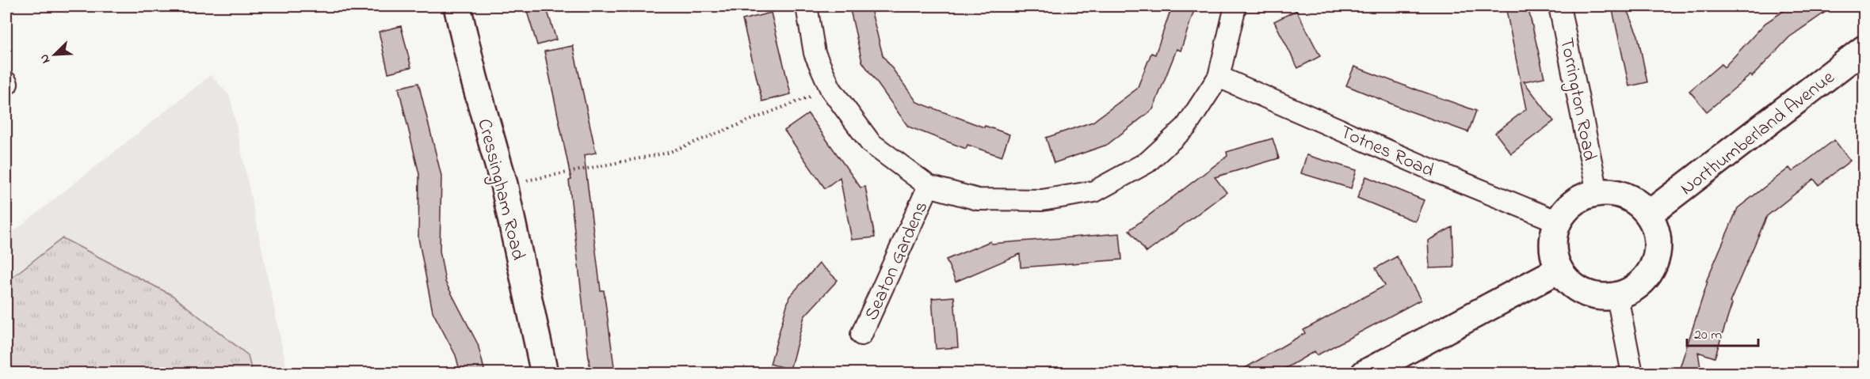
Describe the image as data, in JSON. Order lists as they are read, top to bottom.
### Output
{
  "streets": {
    "street": [
      "Torrington Road",
      "Northumberland Avenue",
      "Totnes Road",
      "Cressingham Road",
      "Seaton Gardens"
    ]
  },
  "crossings": [
    ["Torrington Road", "Northumberland Avenue"],
    ["Torrington Road", "Totnes Road"],
    ["Northumberland Avenue", "Totnes Road"]
  ],
  "scale_bar": "20 m",
  "north": "bottom left"
}
